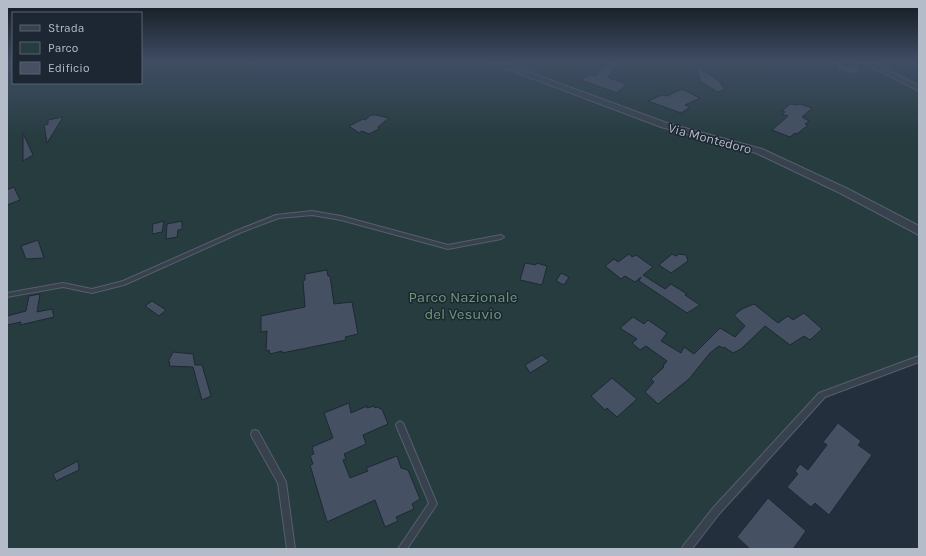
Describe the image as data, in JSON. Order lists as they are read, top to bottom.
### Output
{
  "streets": {
    "street": ["Via Montedoro"]
  },
  "parks": ["Parco Nazionale del Vesuvio"],
  "legend": ["Strada", "Parco", "Edificio"]
}
